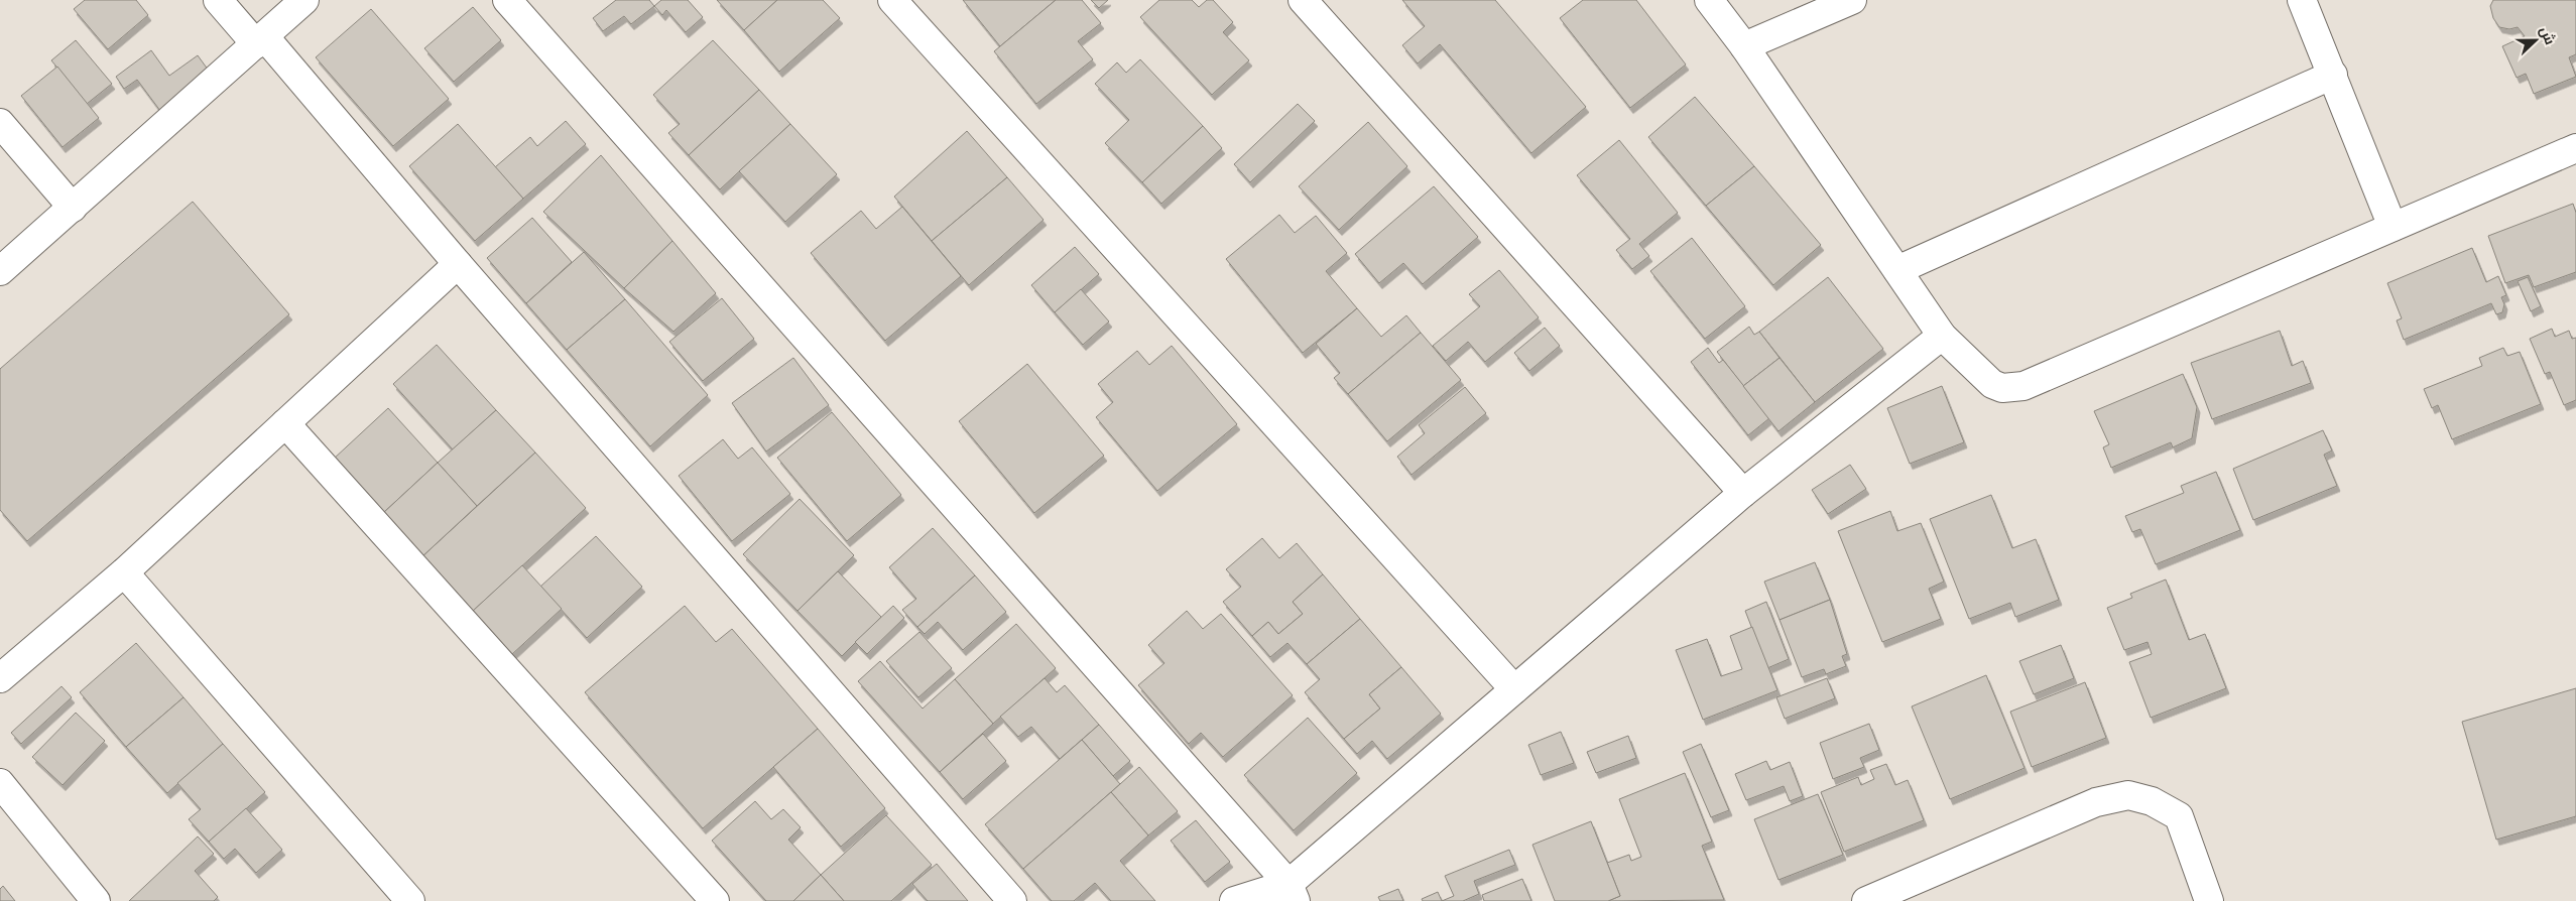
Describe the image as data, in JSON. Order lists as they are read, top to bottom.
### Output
{
  "north": "right"
}
